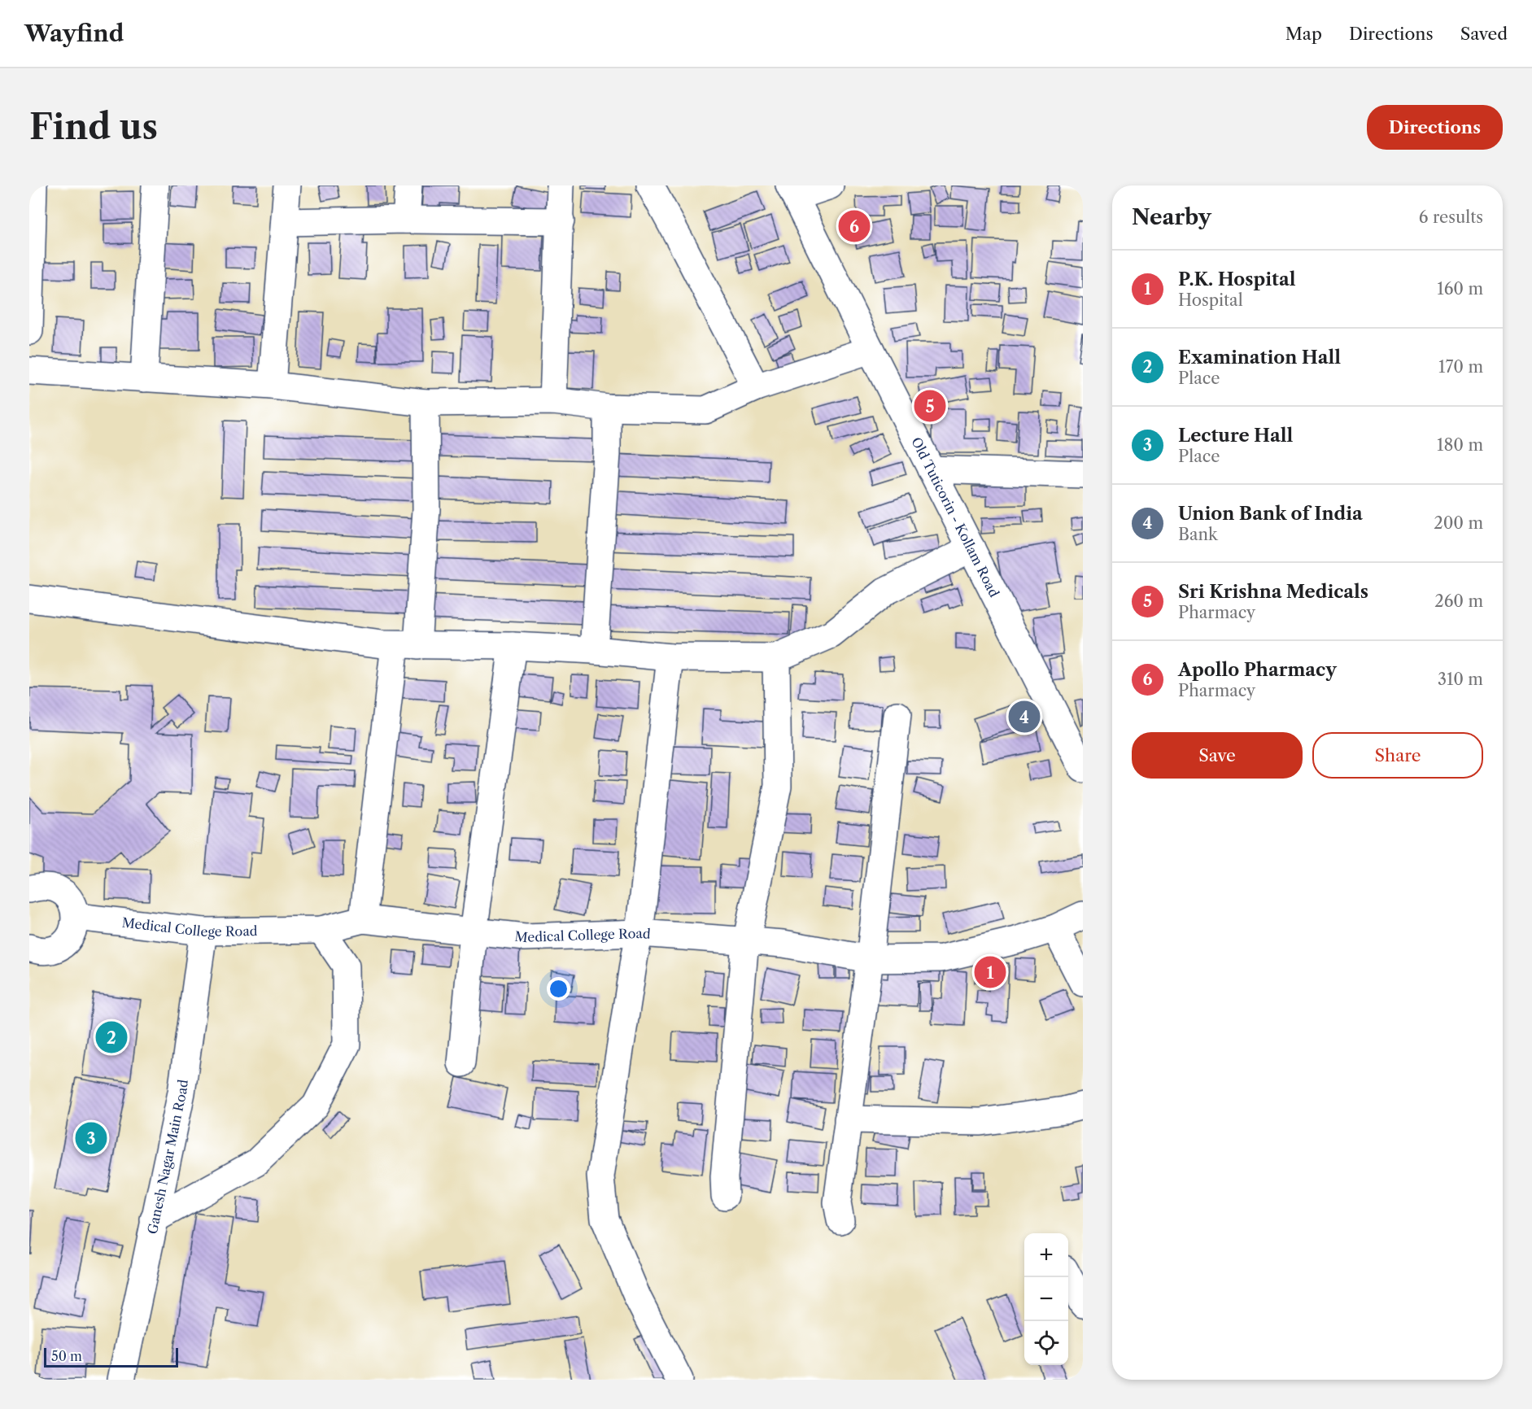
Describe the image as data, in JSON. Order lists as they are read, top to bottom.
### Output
{
  "streets": {
    "street": ["Old Tuticorin - Kollam Road", "Medical College Road", "Ganesh Nagar Main Road"]
  },
  "crossings": [
    ["Medical College Road", "Ganesh Nagar Main Road"]
  ],
  "scale_bar": "50 m",
  "page": {
    "header": "Wayfind",
    "nav": ["Map", "Directions", "Saved"],
    "buttons": [
      "Directions",
      ["Save", "Share"]
    ],
    "title": "Find us",
    "heading": ["Nearby", "6 results"],
    "pins": [
      "6",
      "5",
      "4",
      "1",
      "2",
      "3"
    ],
    "list": [
      {
        "mark": "1",
        "name": "P.K. Hospital",
        "note": "Hospital",
        "value": "160 m"
      },
      {
        "mark": "2",
        "name": "Examination Hall",
        "note": "Place",
        "value": "170 m"
      },
      {
        "mark": "3",
        "name": "Lecture Hall",
        "note": "Place",
        "value": "180 m"
      },
      {
        "mark": "4",
        "name": "Union Bank of India",
        "note": "Bank",
        "value": "200 m"
      },
      {
        "mark": "5",
        "name": "Sri Krishna Medicals",
        "note": "Pharmacy",
        "value": "260 m"
      },
      {
        "mark": "6",
        "name": "Apollo Pharmacy",
        "note": "Pharmacy",
        "value": "310 m"
      }
    ],
    "map_buttons": ["+", "−"],
    "scale": "50 m"
  }
}
